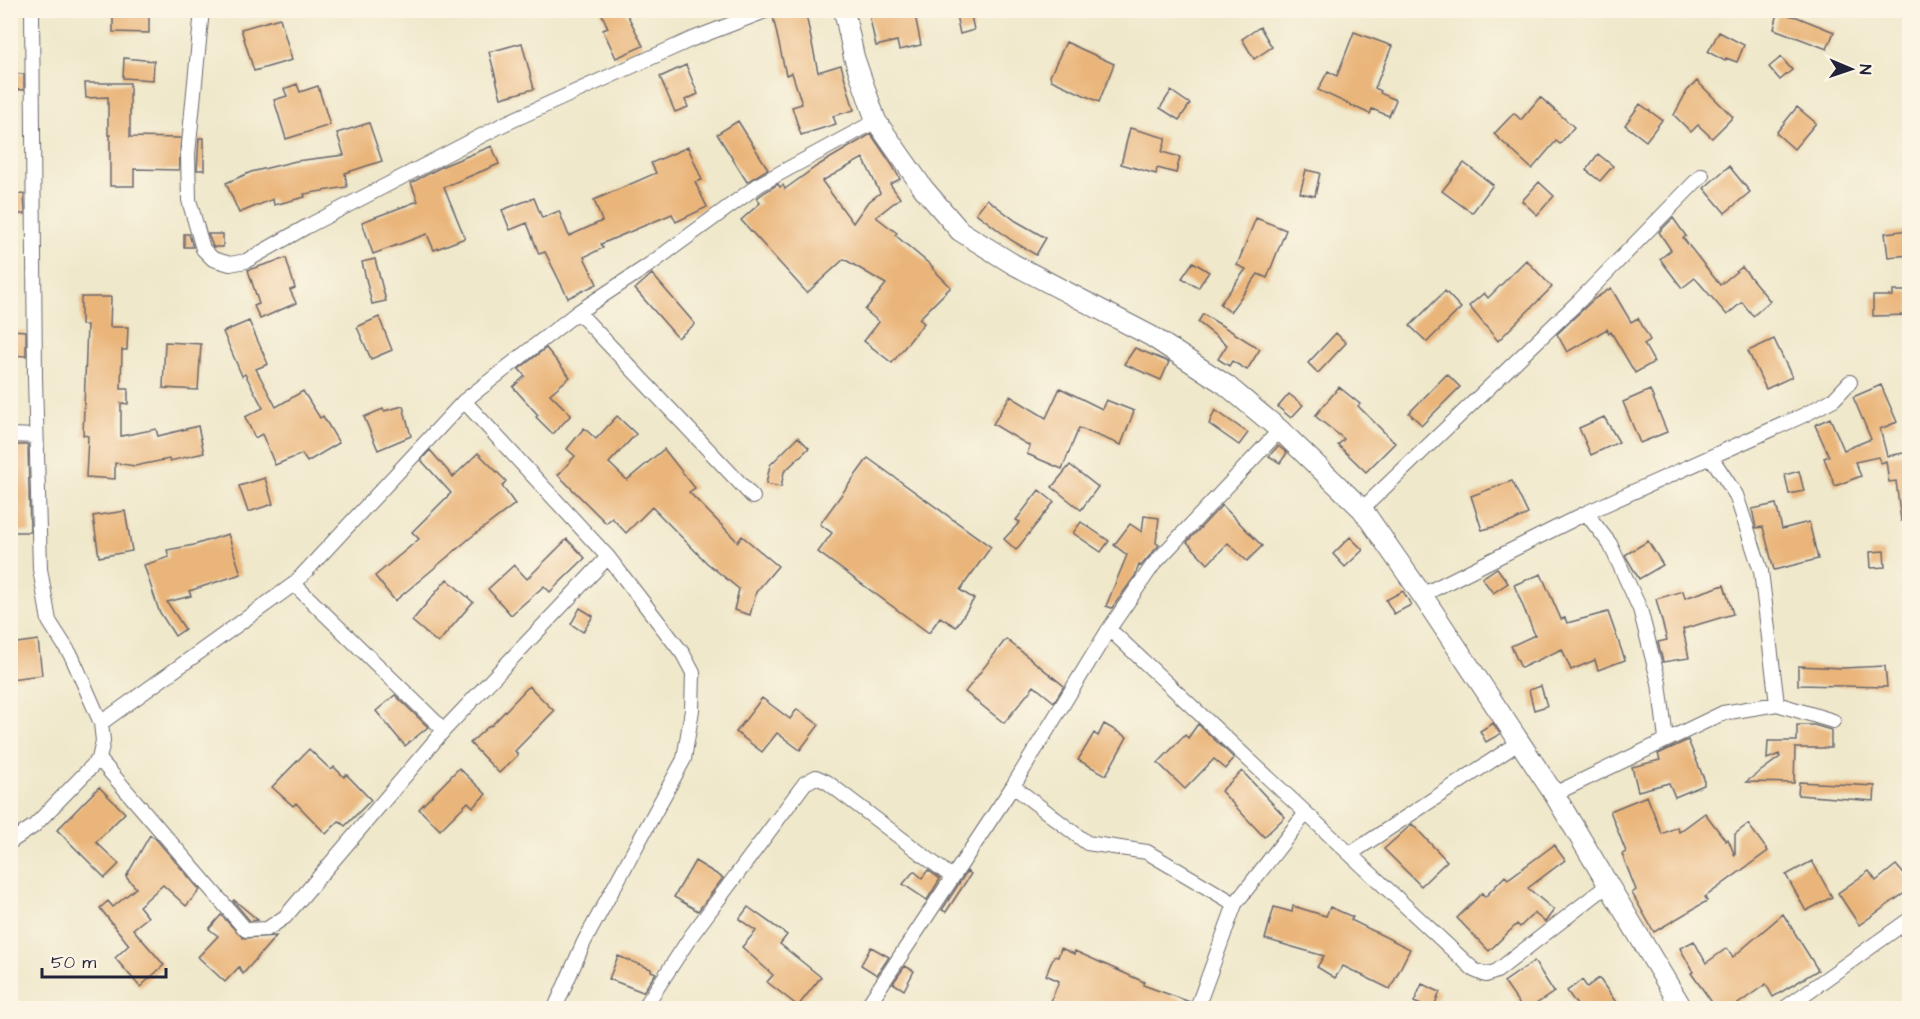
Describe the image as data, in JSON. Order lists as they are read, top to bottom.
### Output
{
  "scale_bar": "50 m",
  "north": "right"
}
